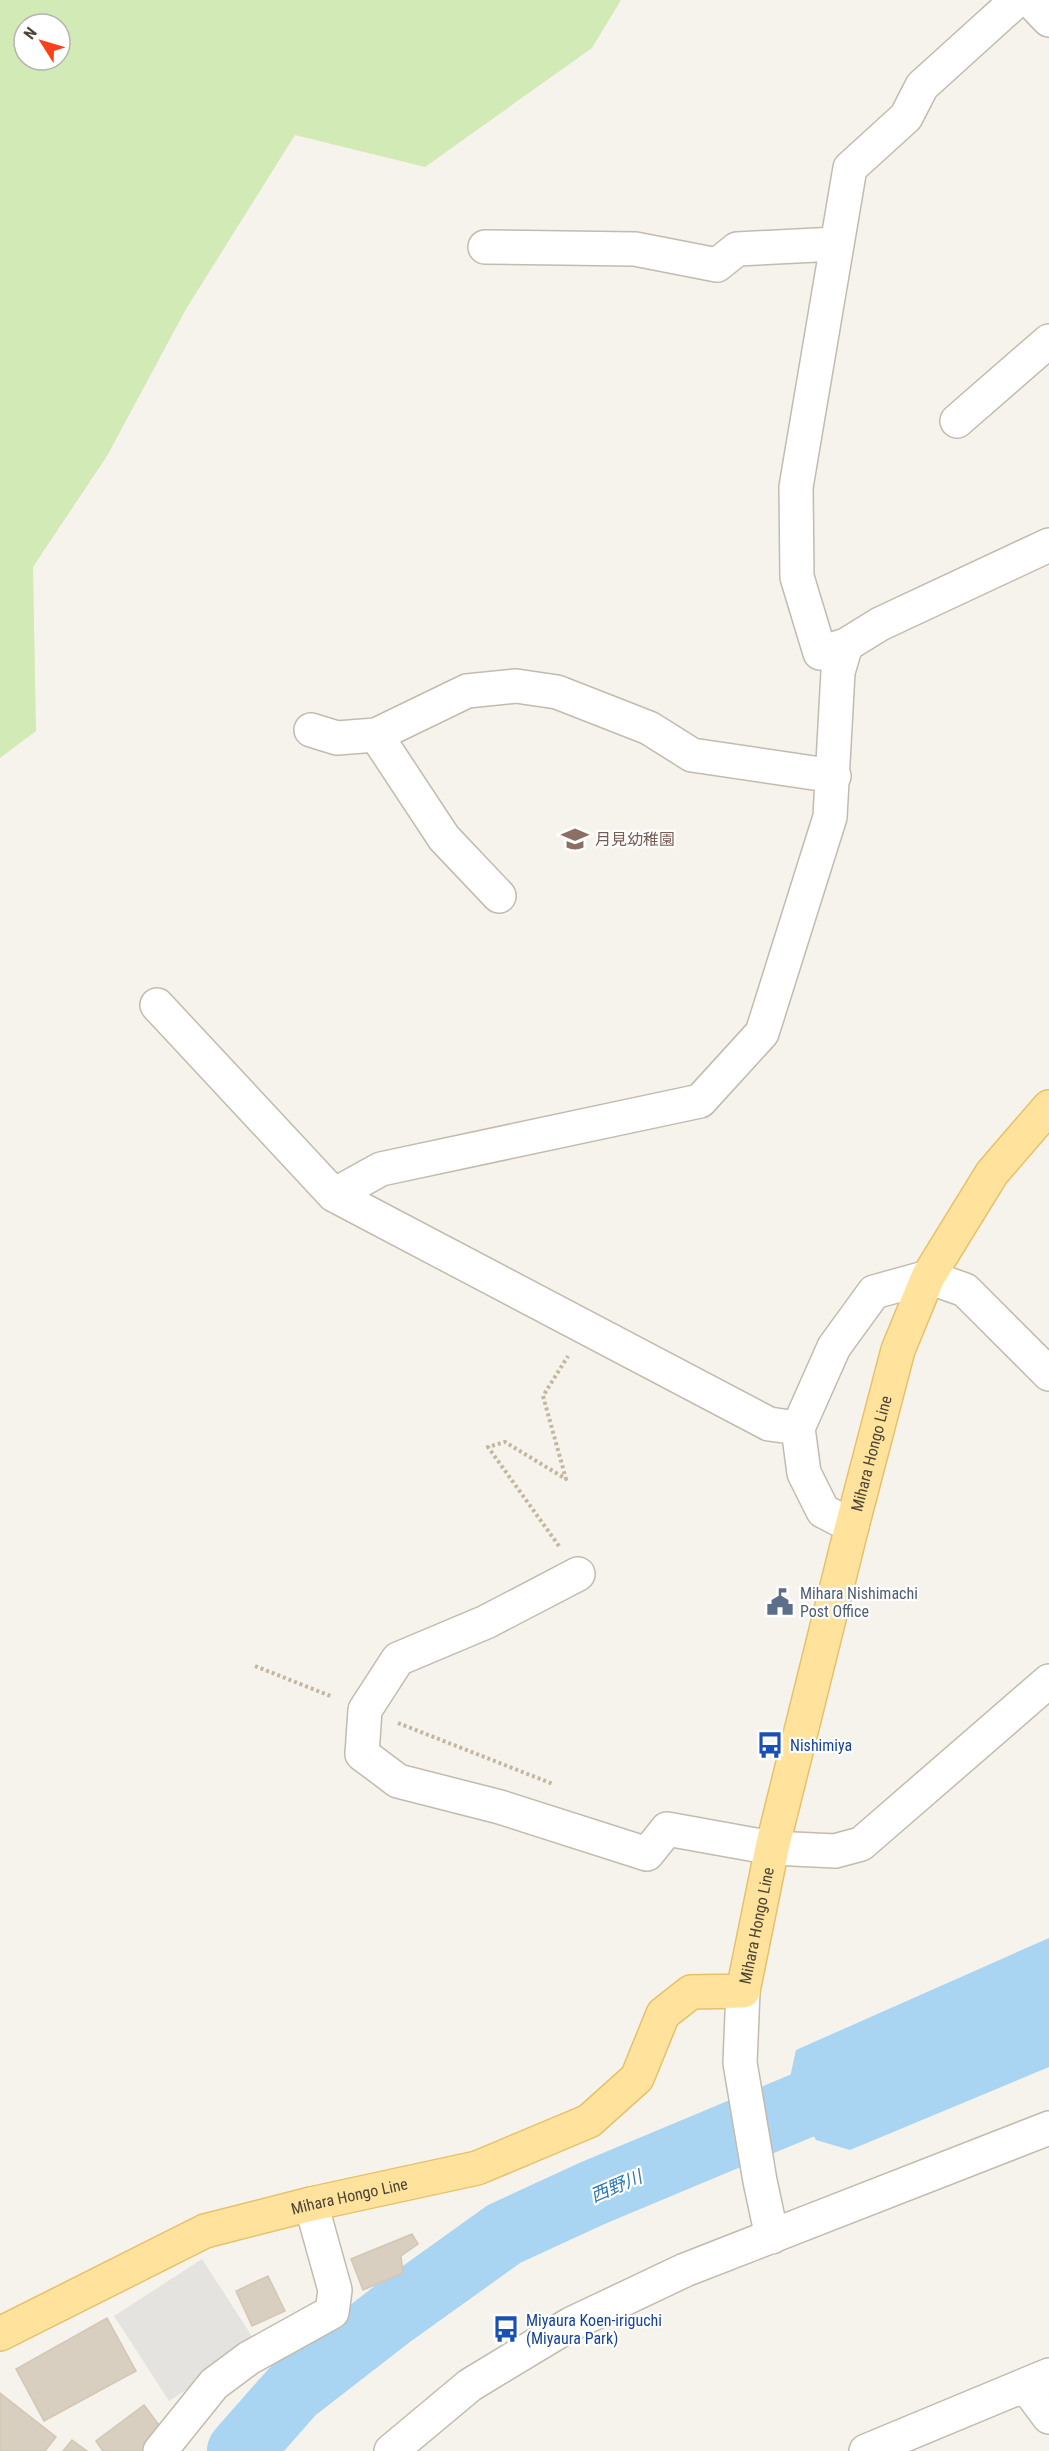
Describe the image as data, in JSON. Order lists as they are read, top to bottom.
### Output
{
  "streets": {
    "main road": ["Mihara Hongo Line"]
  },
  "water": ["西野川"],
  "places": {
    "school or university": ["月見幼稚園"],
    "public building": ["Mihara Nishimachi Post Office"],
    "bus stop": ["Nishimiya", "Miyaura Koen-iriguchi (Miyaura Park)"]
  },
  "north": "top left"
}
